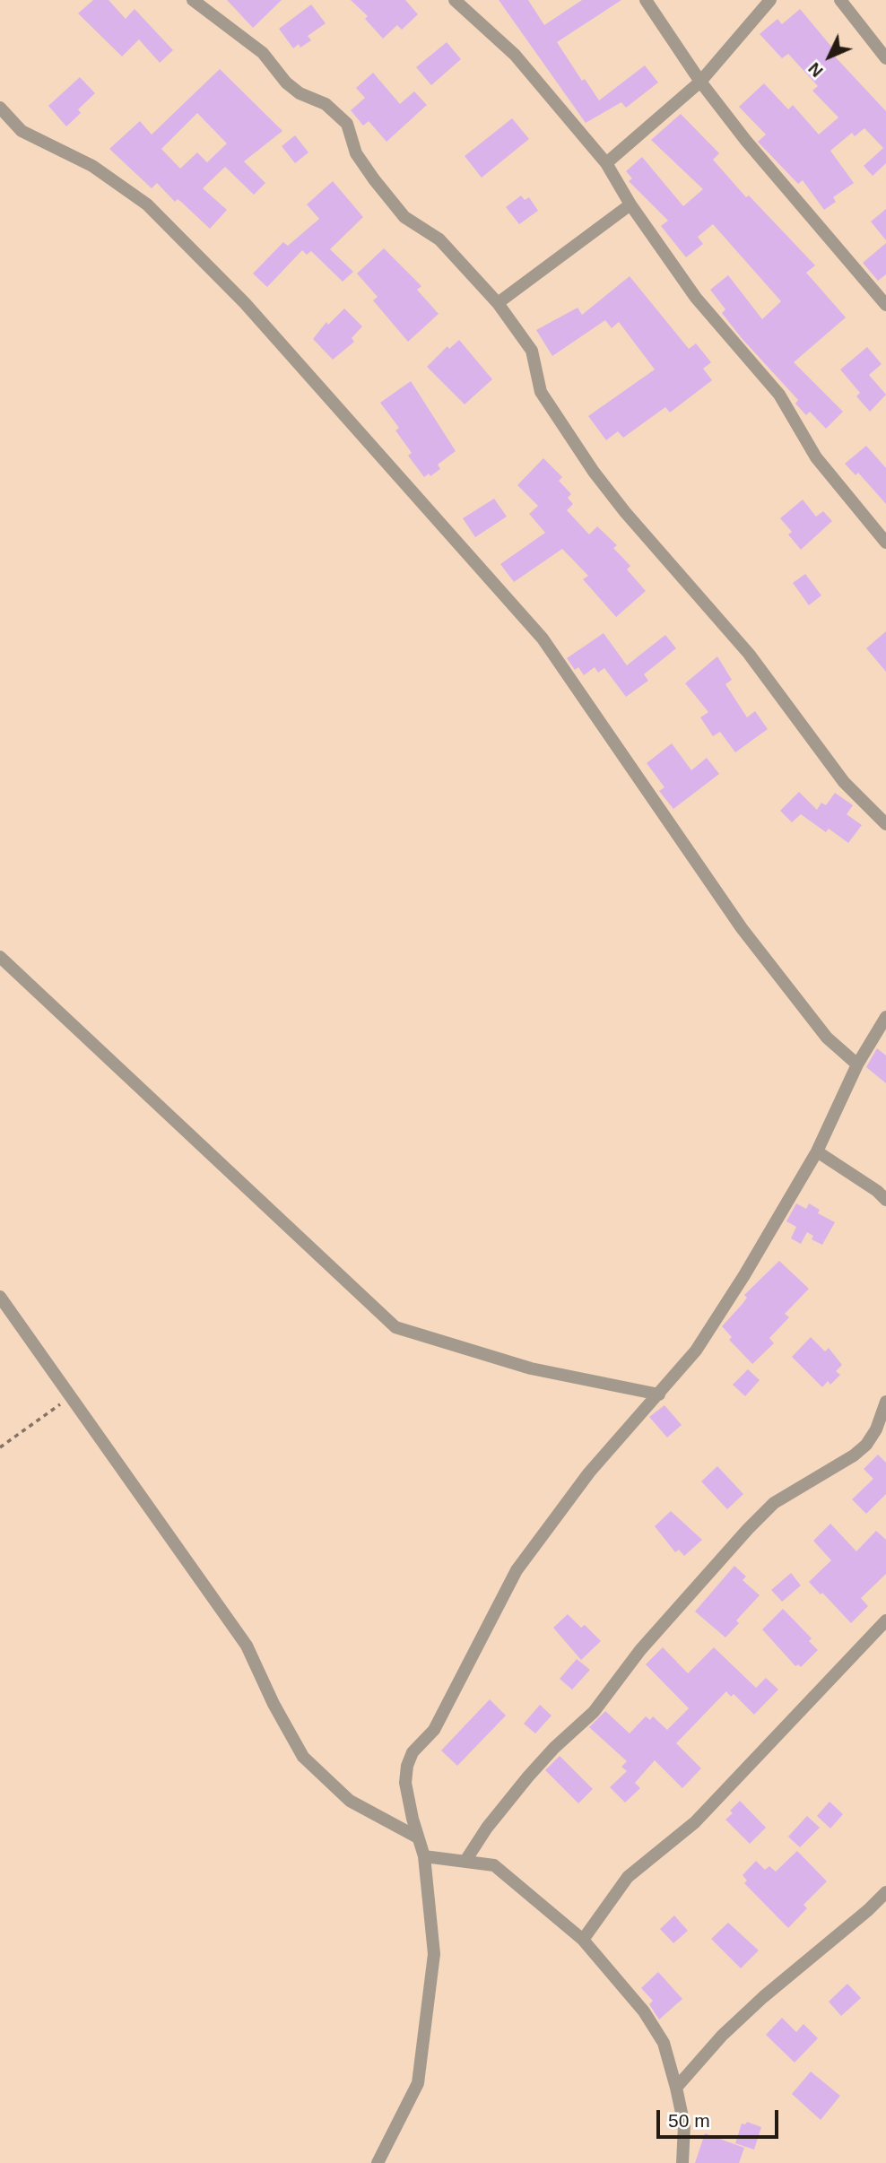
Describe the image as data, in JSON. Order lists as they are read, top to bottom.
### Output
{
  "scale_bar": "50 m",
  "north": "bottom left"
}
